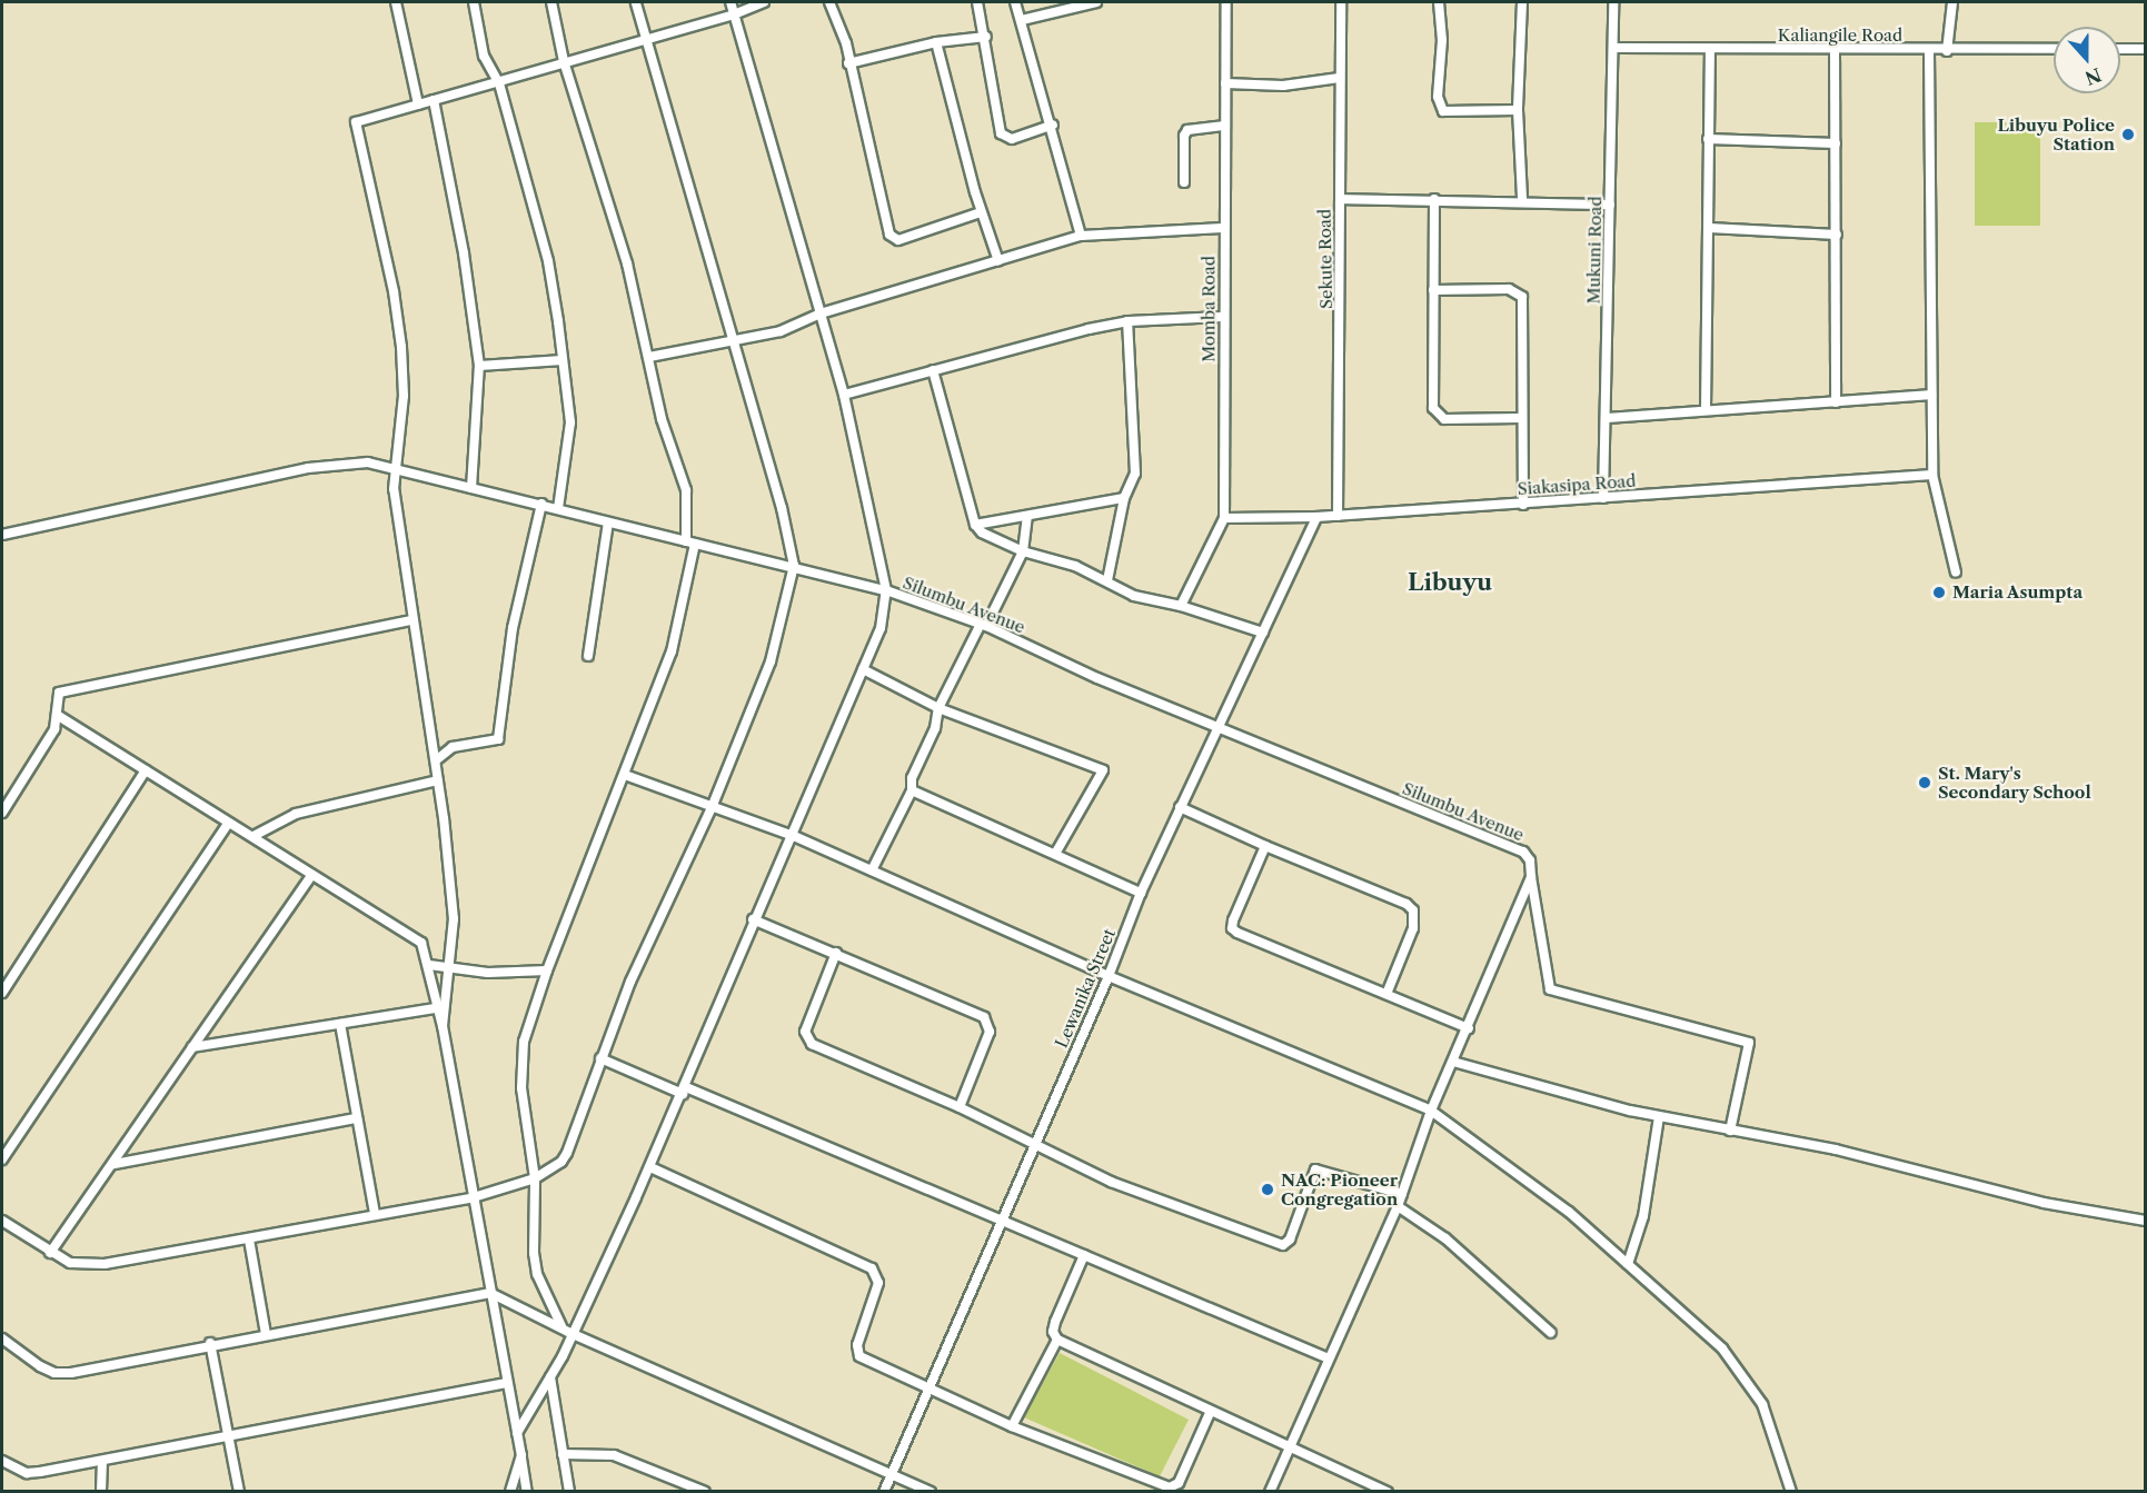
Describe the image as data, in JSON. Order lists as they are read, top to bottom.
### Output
{
  "streets": {
    "street": [
      "Kaliangile Road",
      "Mukuni Road",
      "Sekute Road",
      "Momba Road",
      "Siakasipa Road",
      "Silumbu Avenue",
      "Lewanika Street"
    ]
  },
  "crossings": [
    ["Kaliangile Road", "Mukuni Road"],
    ["Mukuni Road", "Siakasipa Road"],
    ["Sekute Road", "Siakasipa Road"],
    ["Momba Road", "Siakasipa Road"],
    ["Siakasipa Road", "Lewanika Street"],
    ["Silumbu Avenue", "Lewanika Street"]
  ],
  "districts": ["Libuyu"],
  "places": [
    "Libuyu Police Station",
    "Maria Asumpta",
    "St. Mary's Secondary School",
    "NAC: Pioneer Congregation"
  ],
  "north": "bottom"
}
